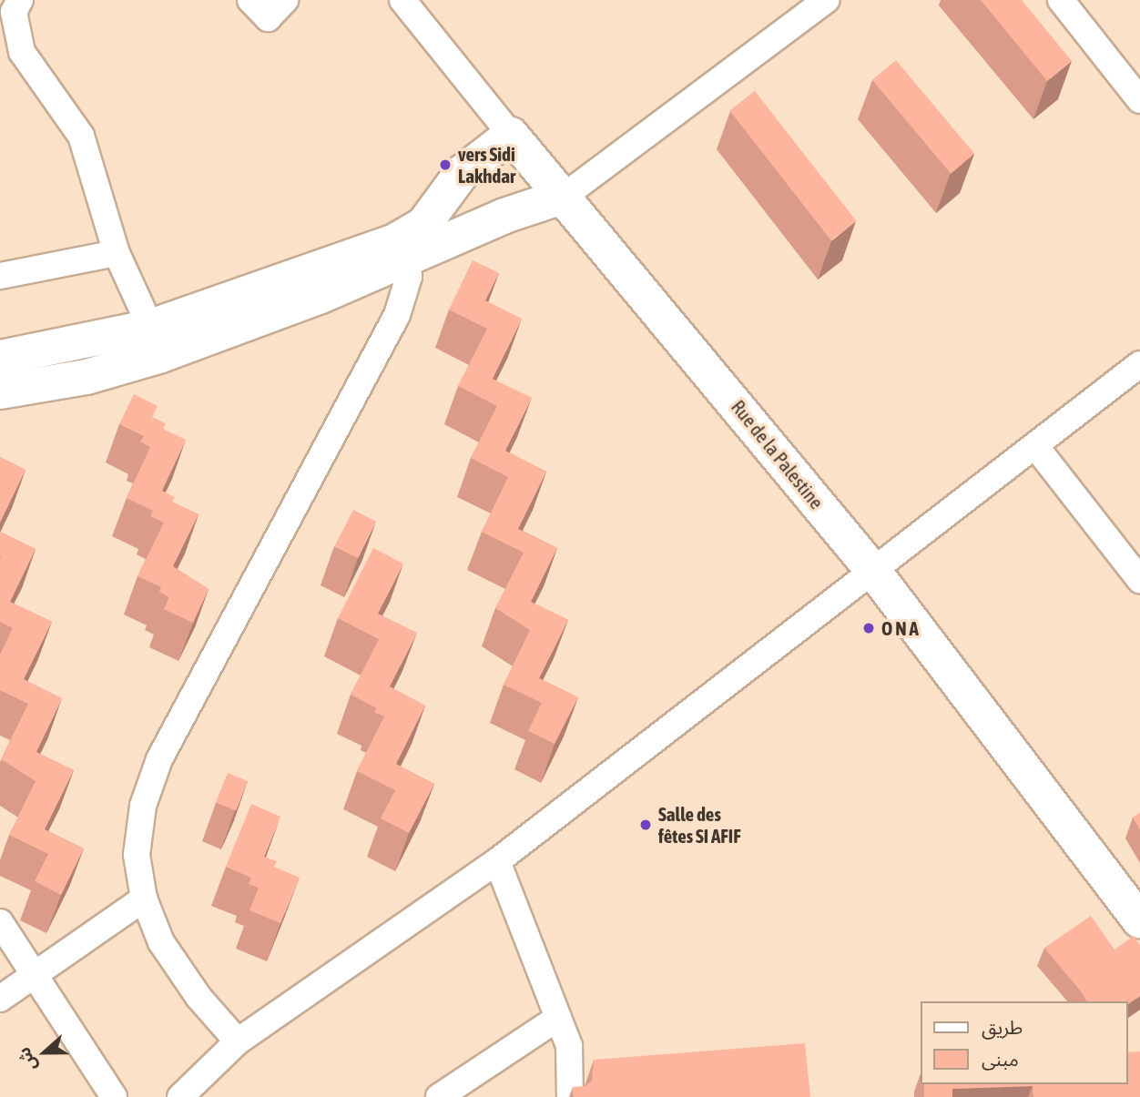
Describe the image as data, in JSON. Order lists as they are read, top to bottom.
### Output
{
  "streets": {
    "main road": ["Rue de la Palestine"]
  },
  "places": ["vers Sidi Lakhdar", "O N A", "Salle des fêtes SI AFIF"],
  "legend": ["طريق", "مبنى"],
  "north": "left"
}
